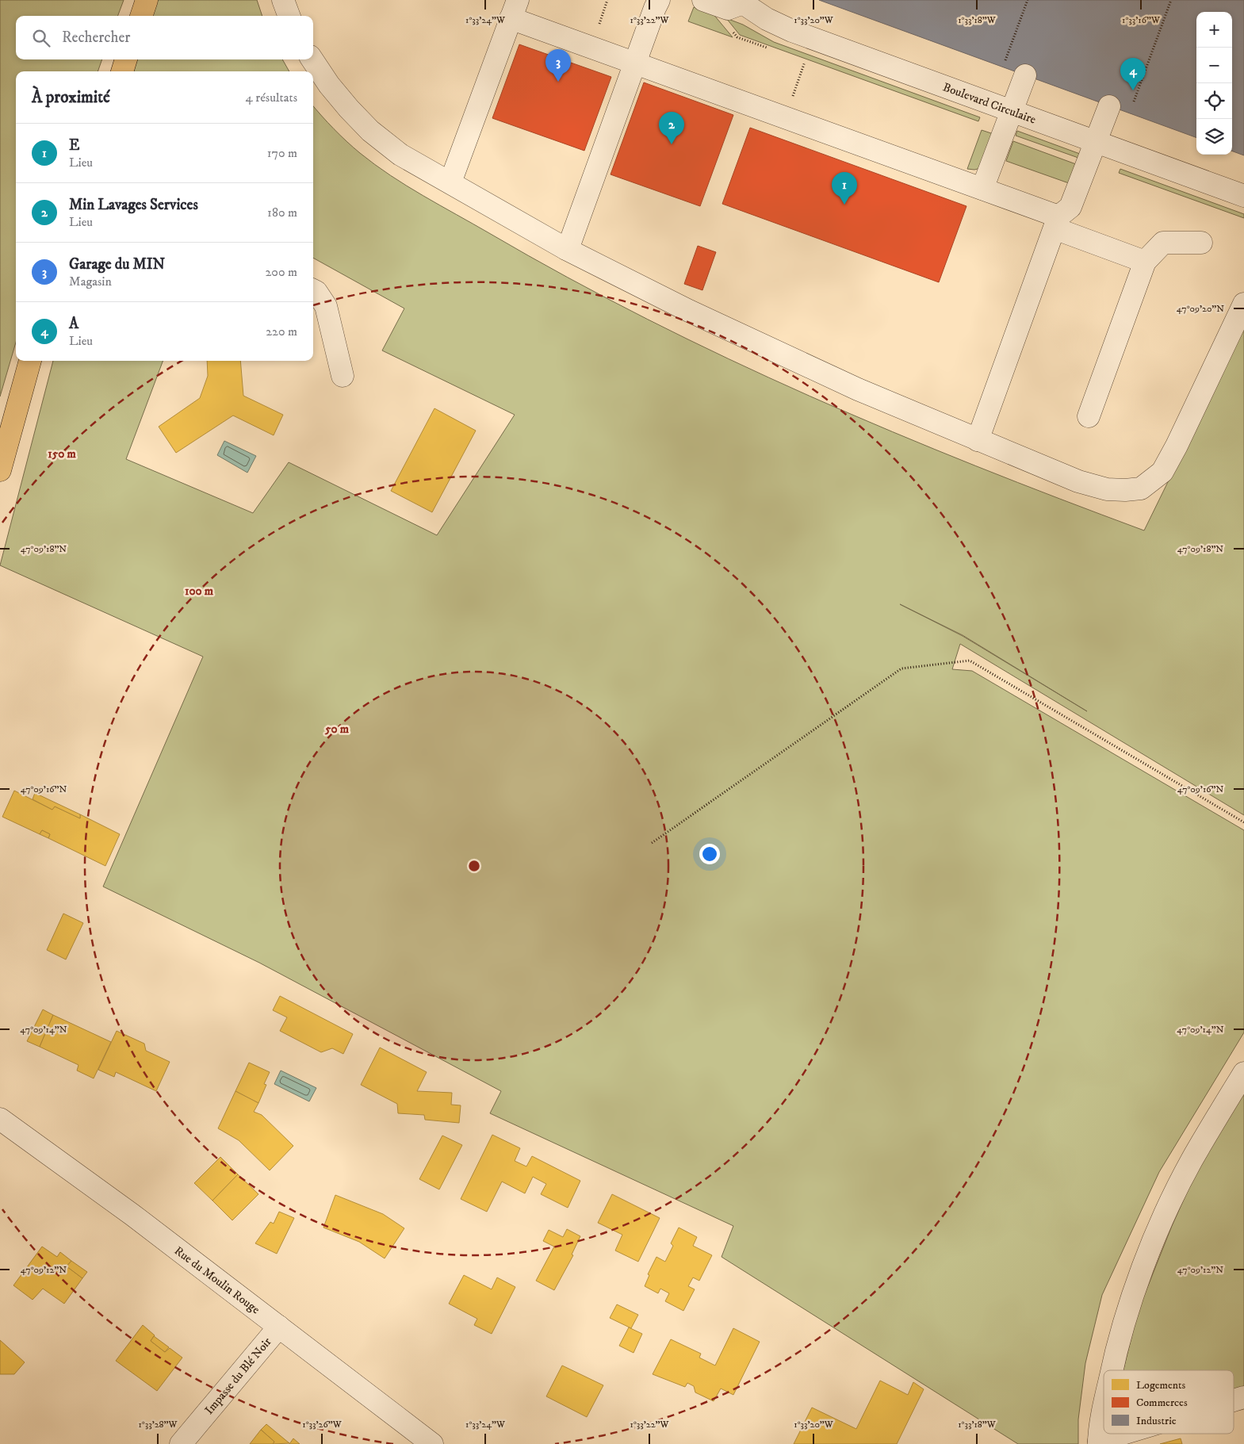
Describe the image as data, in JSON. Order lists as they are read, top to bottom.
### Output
{
  "streets": {
    "street": ["Boulevard Circulaire", "Rue du Moulin Rouge", "Impasse du Blé Noir"]
  },
  "crossings": [
    ["Rue du Moulin Rouge", "Impasse du Blé Noir"]
  ],
  "legend": ["Logements", "Commerces", "Industrie"],
  "page": {
    "map_buttons": ["+", "−"],
    "search": "Rechercher",
    "pins": [
      "3",
      "4",
      "2",
      "1"
    ],
    "heading": ["À proximité", "4 résultats"],
    "list": [
      {
        "mark": "1",
        "name": "E",
        "note": "Lieu",
        "value": "170 m"
      },
      {
        "mark": "2",
        "name": "Min Lavages Services",
        "note": "Lieu",
        "value": "180 m"
      },
      {
        "mark": "3",
        "name": "Garage du MIN",
        "note": "Magasin",
        "value": "200 m"
      },
      {
        "mark": "4",
        "name": "A",
        "note": "Lieu",
        "value": "220 m"
      }
    ]
  },
  "coordinates": [
    "1°33'24\"W",
    "1°33'22\"W",
    "1°33'20\"W",
    "1°33'18\"W",
    "1°33'16\"W",
    "47°09'20\"N",
    "47°09'18\"N",
    "47°09'16\"N",
    "47°09'14\"N",
    "47°09'12\"N",
    "1°33'28\"W",
    "1°33'26\"W"
  ],
  "rings": ["150 m", "100 m", "50 m"]
}
